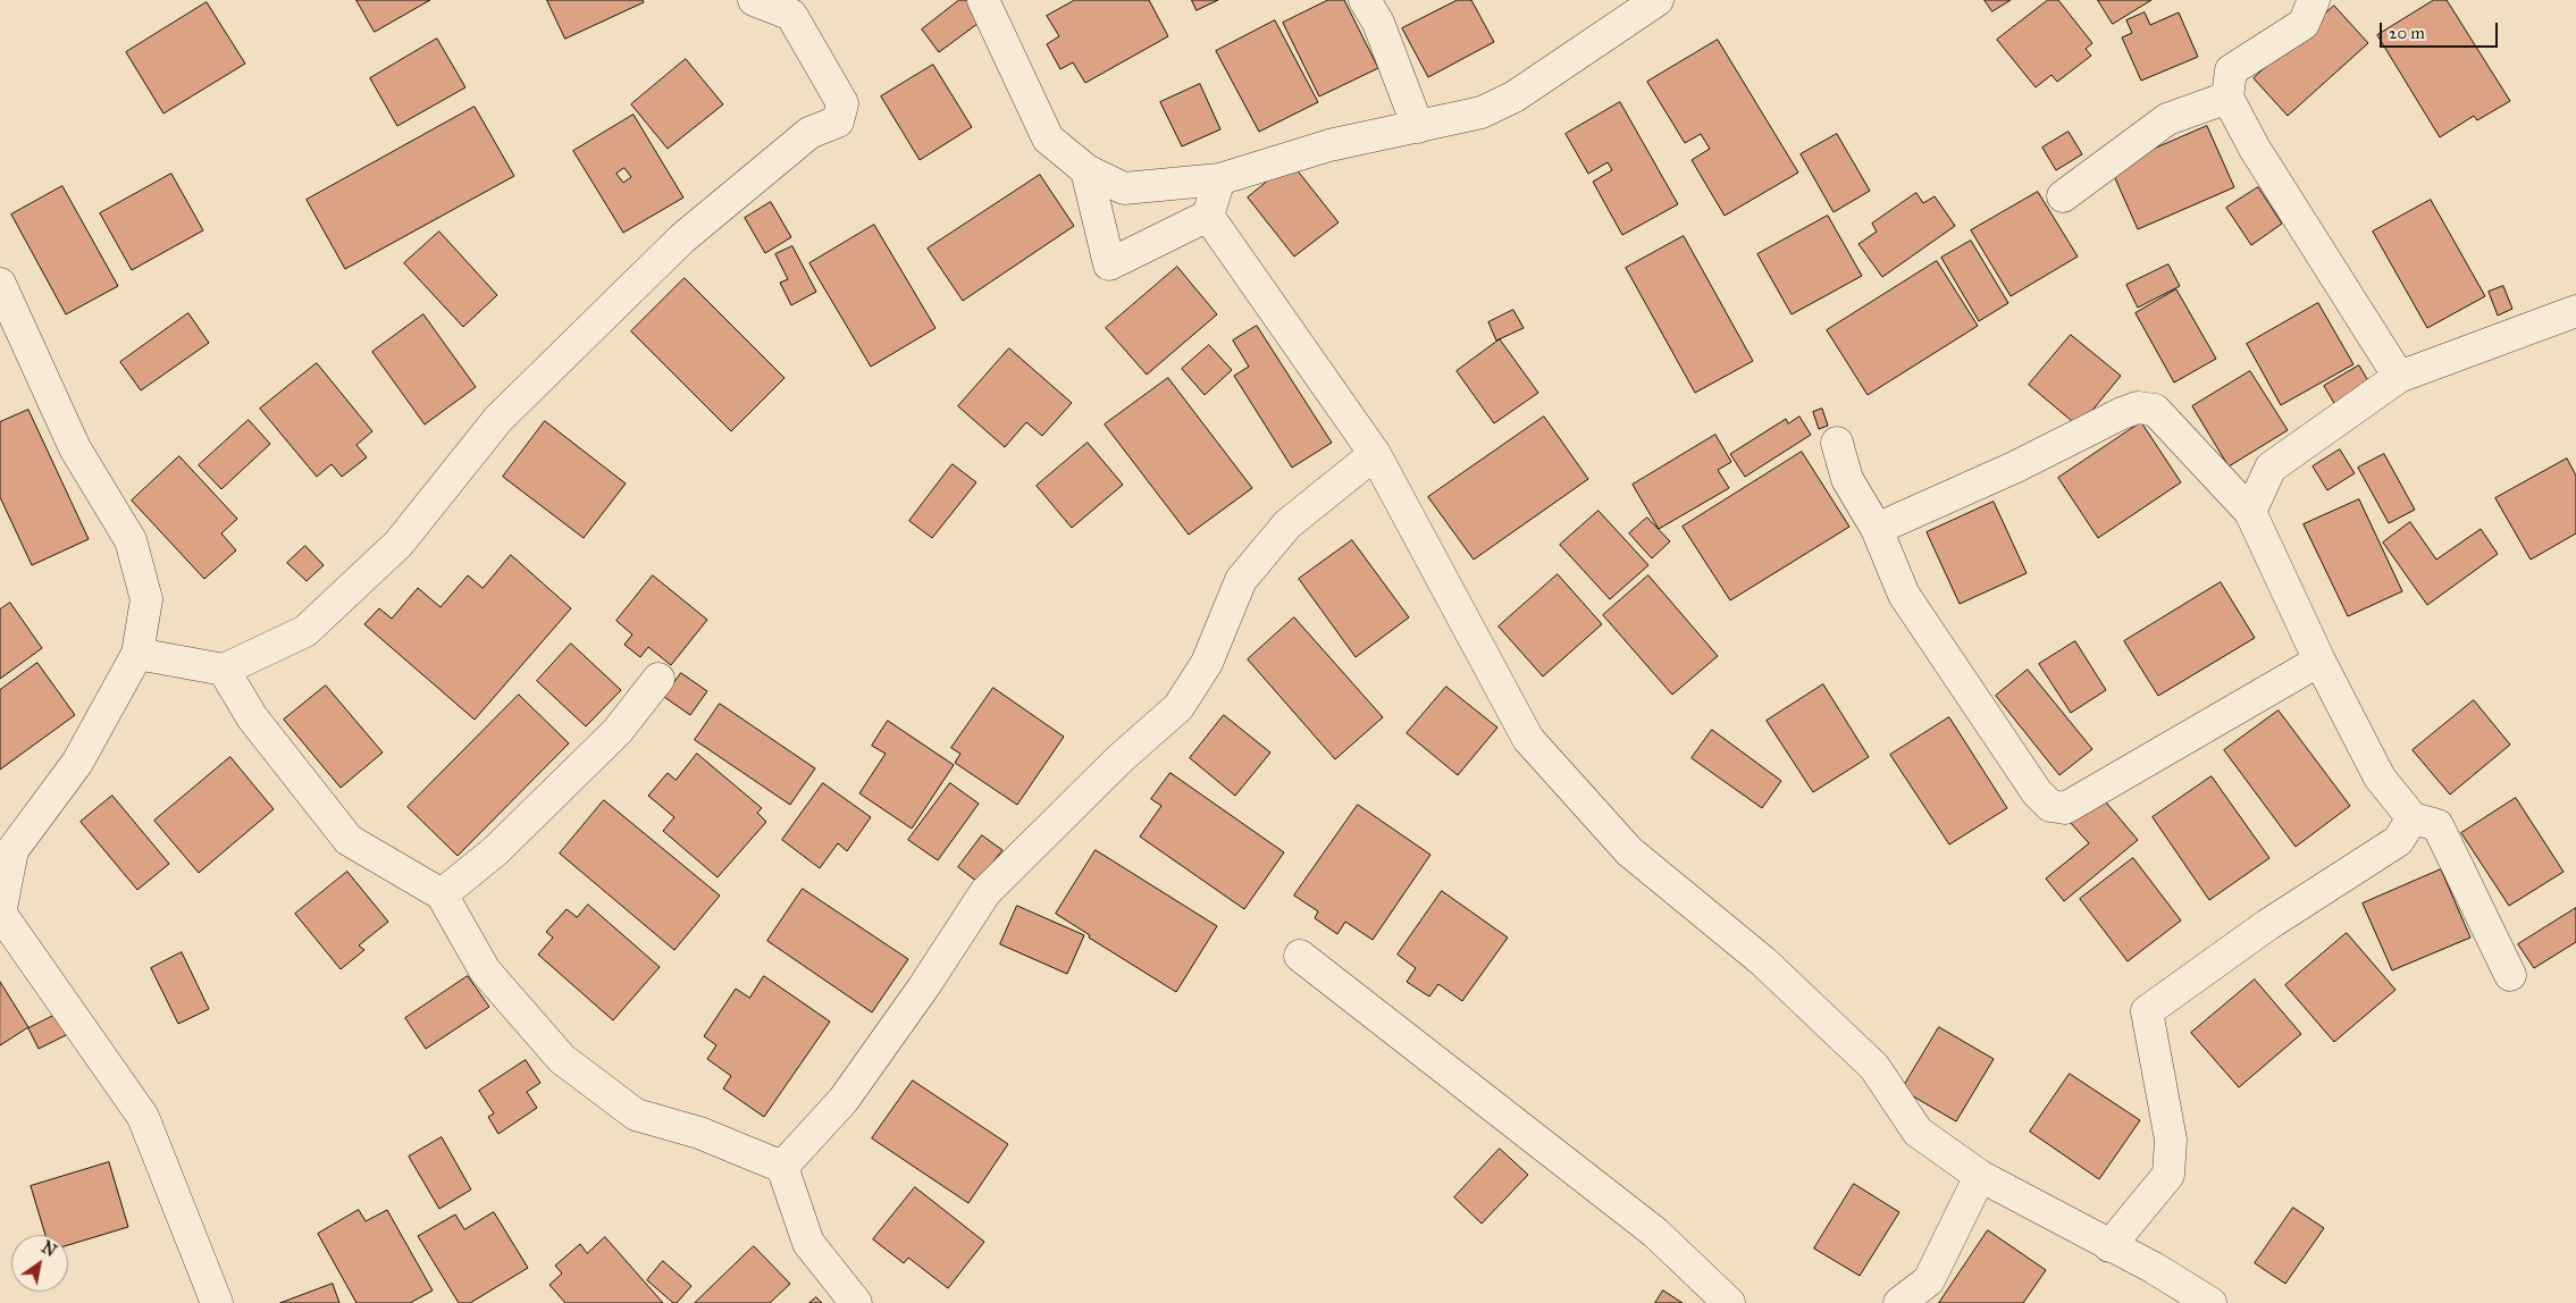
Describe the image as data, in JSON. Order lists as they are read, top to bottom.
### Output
{
  "scale_bar": "20 m",
  "north": "top right"
}
